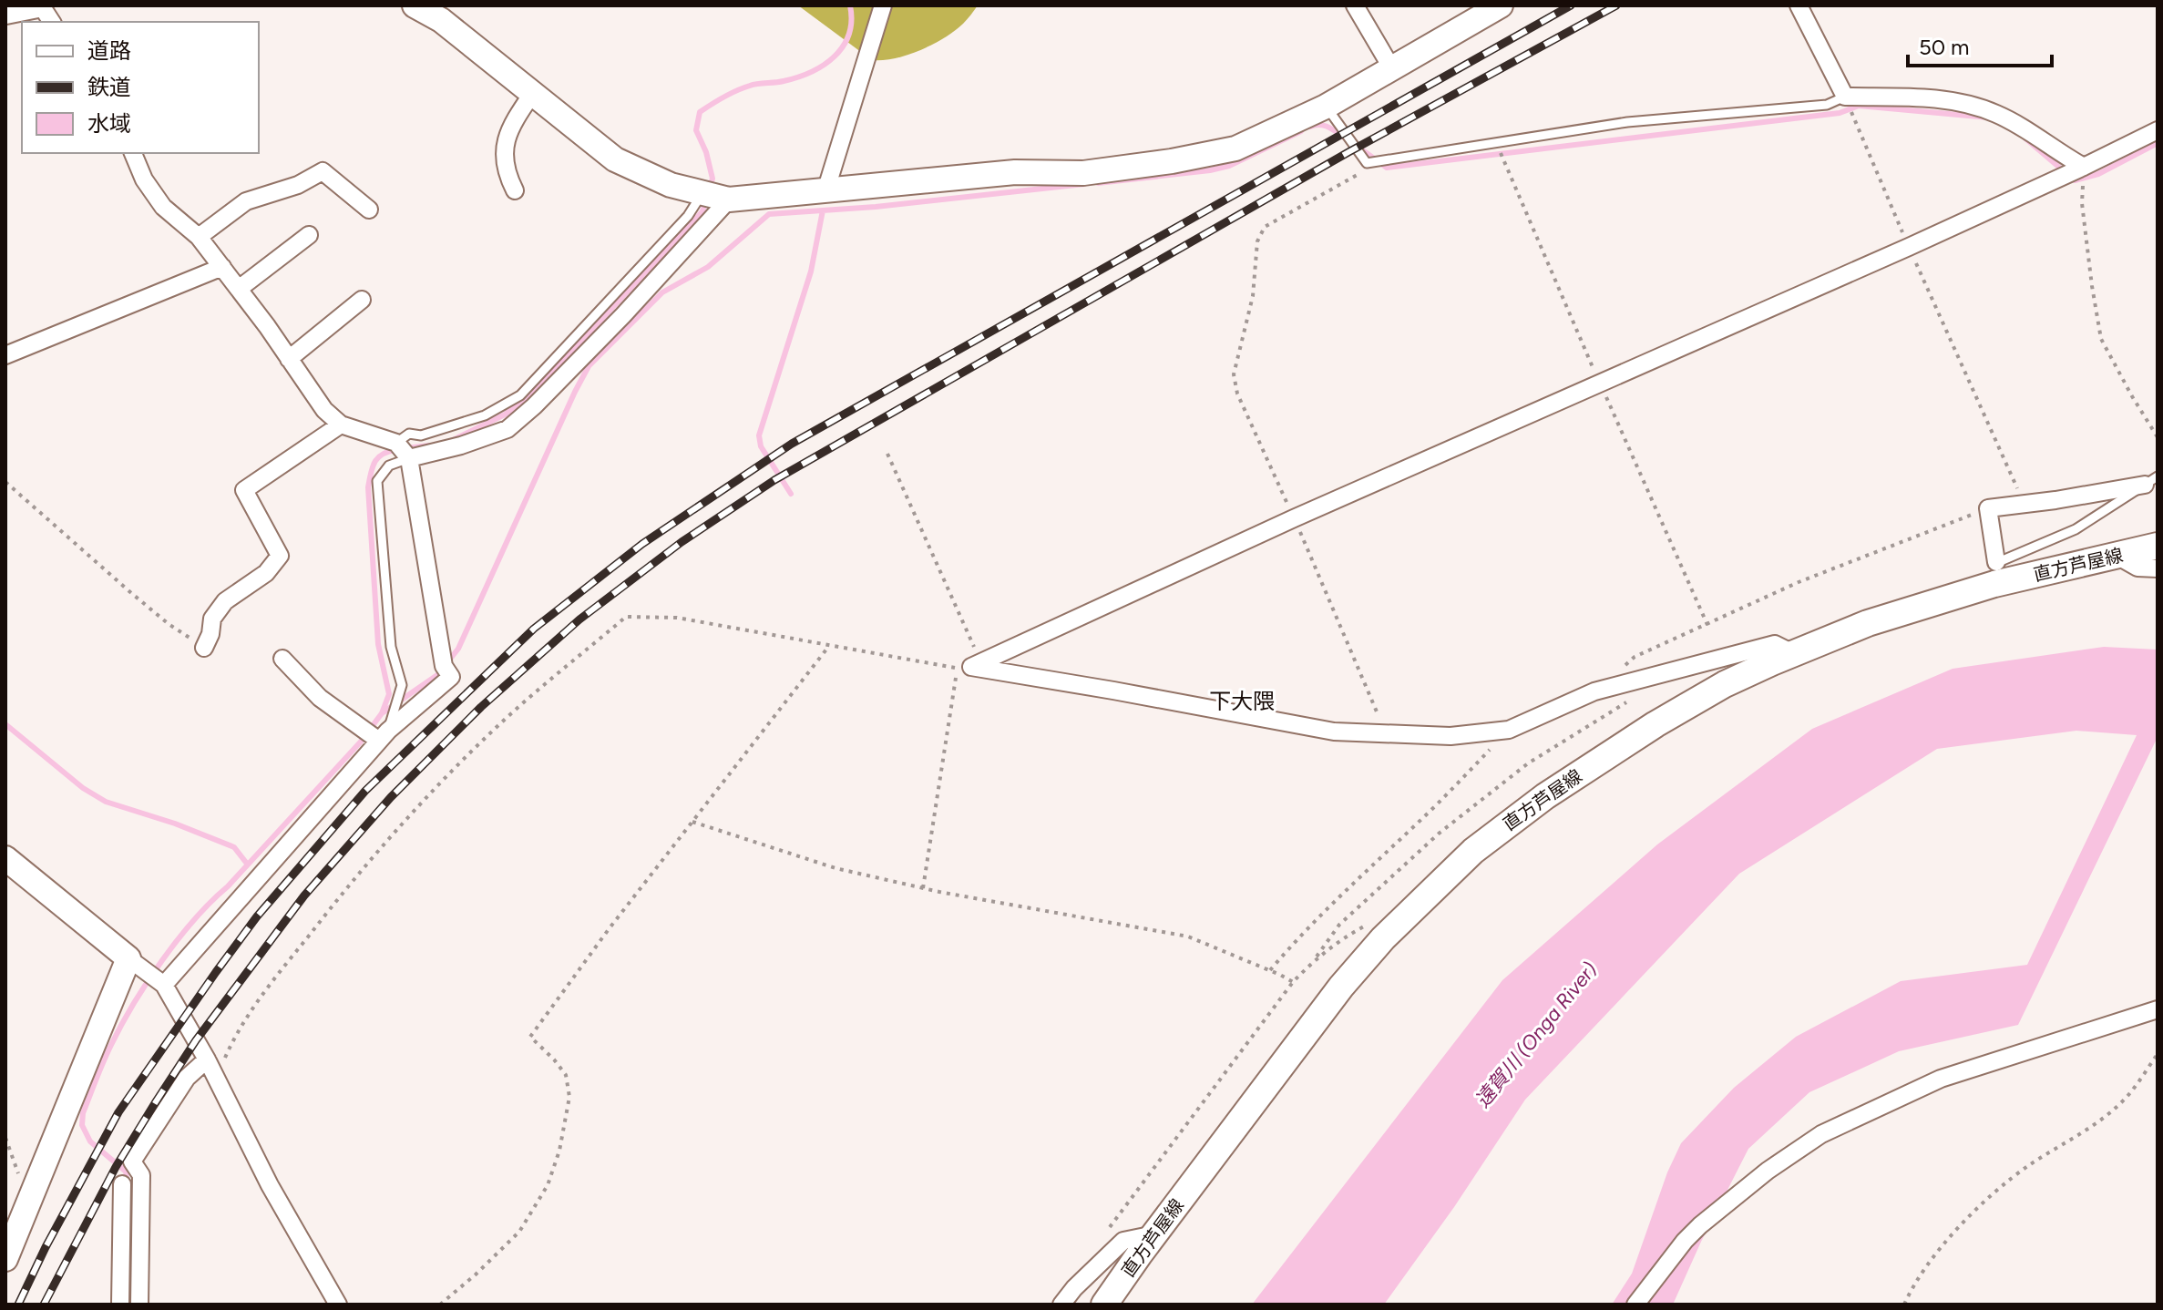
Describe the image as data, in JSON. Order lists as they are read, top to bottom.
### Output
{
  "streets": {
    "main road": ["直方芦屋線"]
  },
  "districts": ["下大隈"],
  "water": ["遠賀川 (Onga River)"],
  "legend": ["道路", "鉄道", "水域"],
  "scale_bar": "50 m"
}
